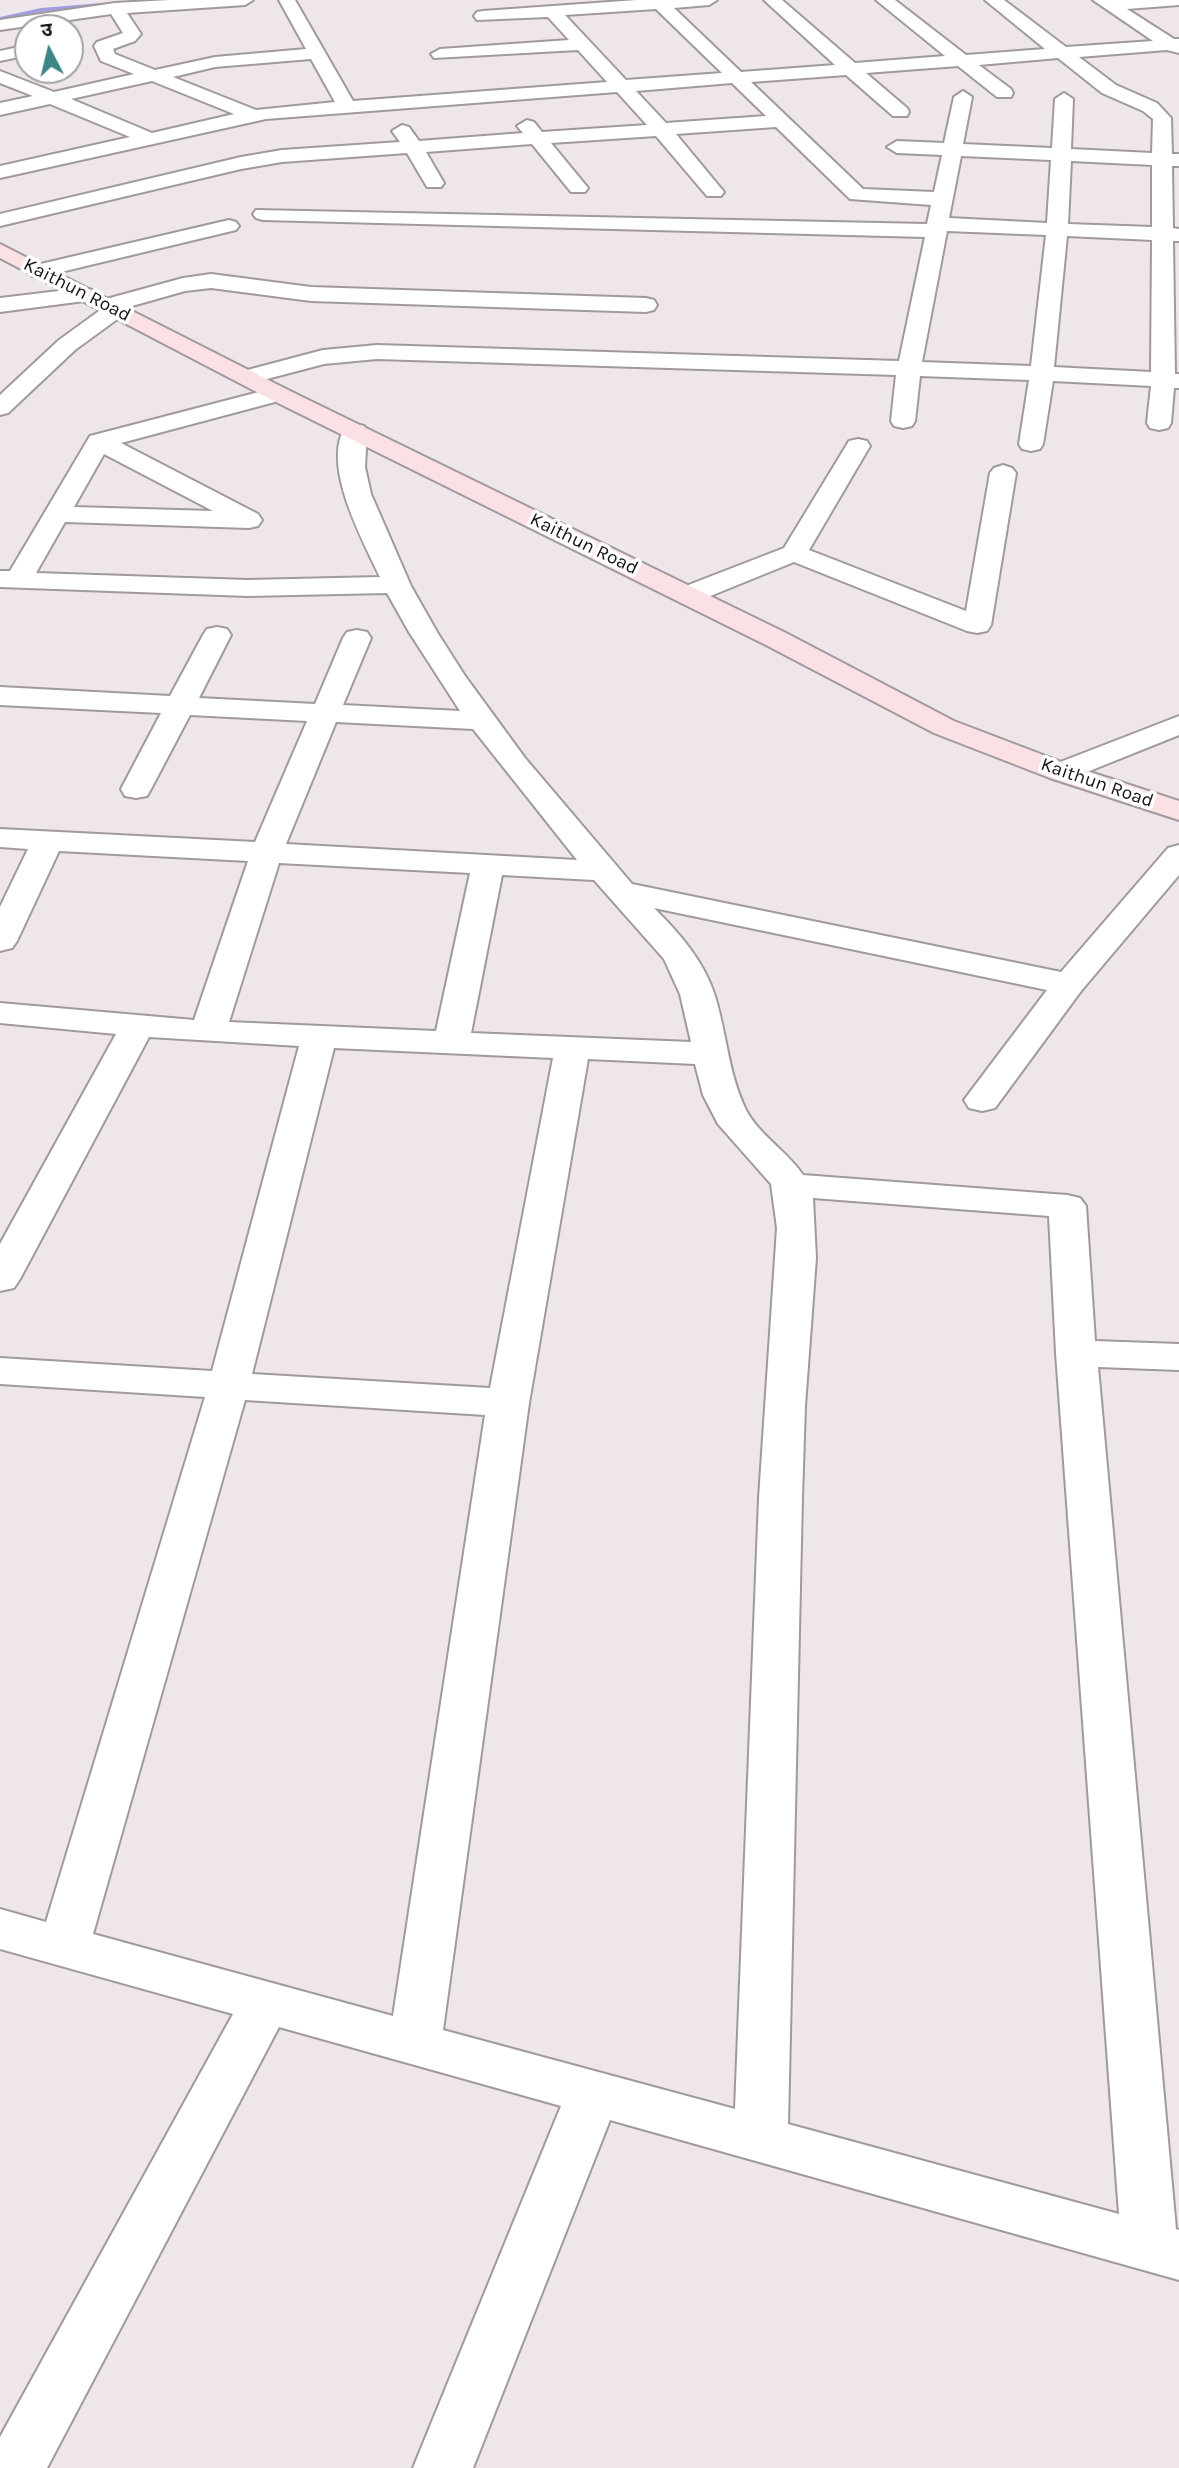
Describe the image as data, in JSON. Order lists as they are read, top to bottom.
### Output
{
  "streets": {
    "street": ["Kaithun Road"]
  },
  "north": "top"
}
